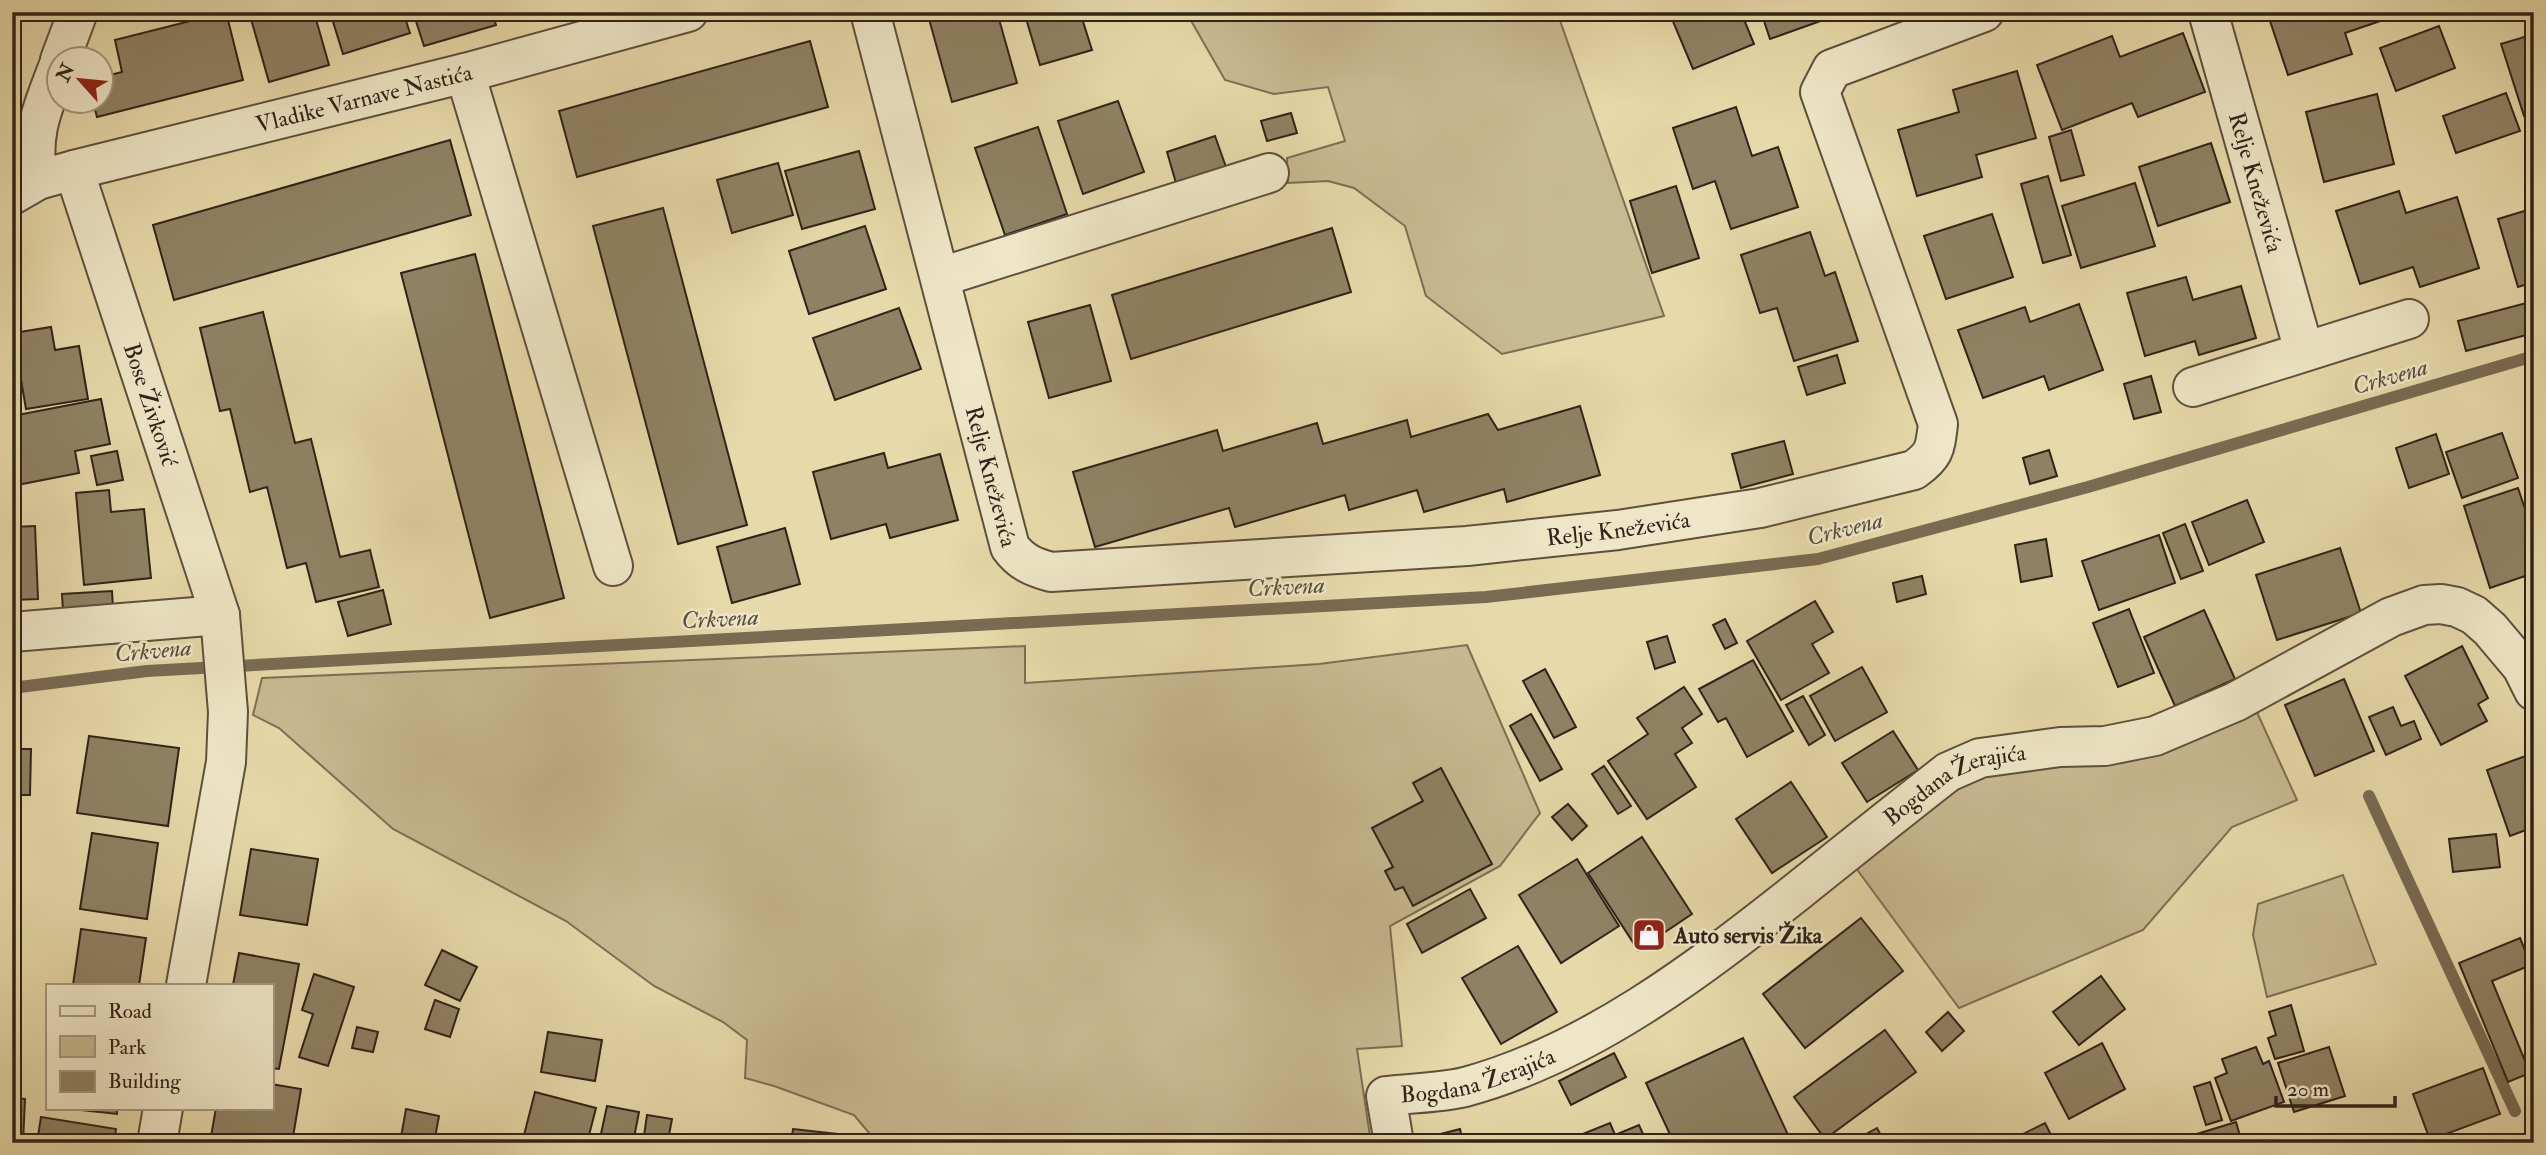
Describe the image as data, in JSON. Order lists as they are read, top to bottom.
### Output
{
  "streets": {
    "street": [
      "Vladike Varnave Nastića",
      "Relje Kneževića",
      "Bose Živković",
      "Bogdana Žerajića"
    ]
  },
  "crossings": [
    ["Vladike Varnave Nastića", "Bose Živković"]
  ],
  "water": ["Crkvena"],
  "places": {
    "shop": ["Auto servis Žika"]
  },
  "legend": ["Road", "Park", "Building"],
  "scale_bar": "20 m",
  "north": "top left"
}
